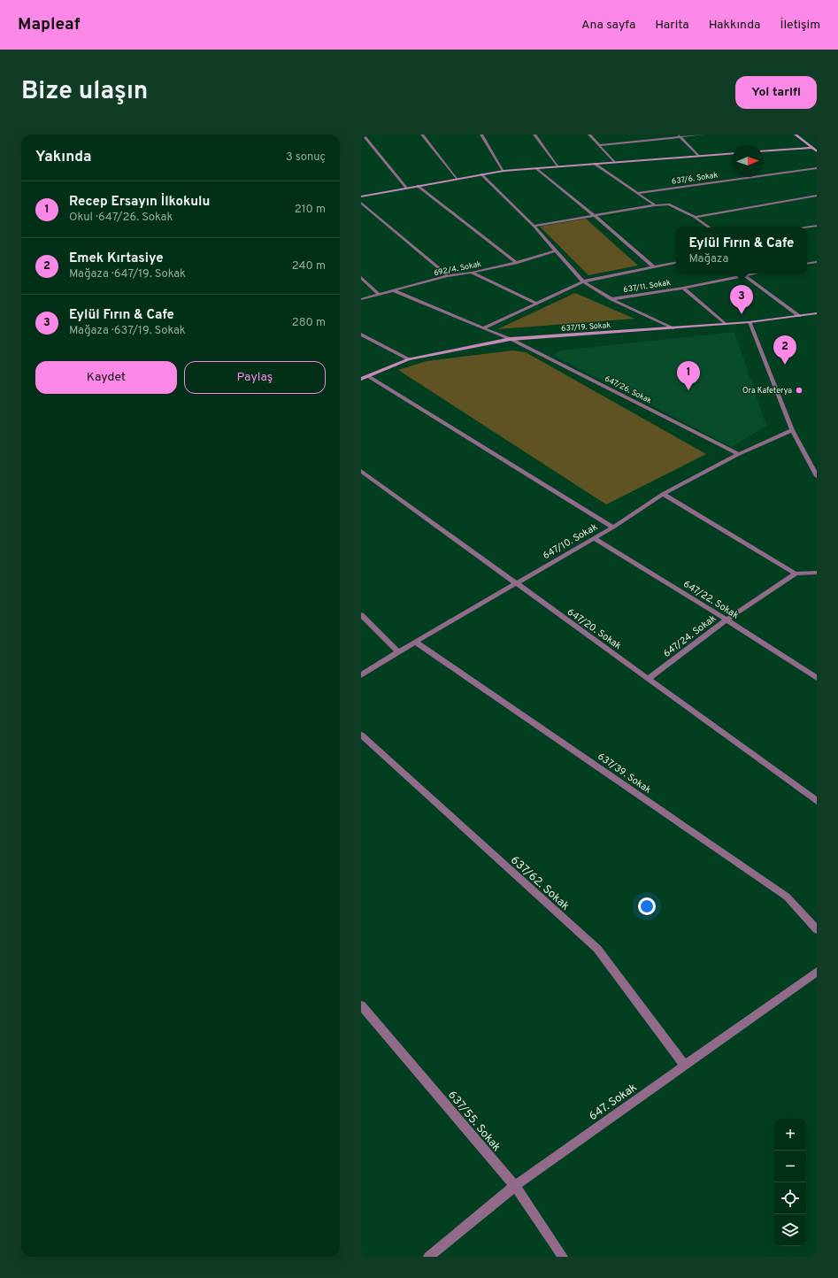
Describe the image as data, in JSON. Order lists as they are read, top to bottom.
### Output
{
  "streets": {
    "street": [
      "637/6. Sokak",
      "692/4. Sokak",
      "637/11. Sokak",
      "637/19. Sokak",
      "647/26. Sokak",
      "647/10. Sokak",
      "647/22. Sokak",
      "647/20. Sokak",
      "647/24. Sokak",
      "637/39. Sokak",
      "637/62. Sokak",
      "647. Sokak",
      "637/55. Sokak"
    ]
  },
  "crossings": [
    ["692/4. Sokak", "647/26. Sokak"],
    ["637/19. Sokak", "647/26. Sokak"],
    ["647/26. Sokak", "647/10. Sokak"],
    ["647/10. Sokak", "647/22. Sokak"],
    ["647/10. Sokak", "647/20. Sokak"],
    ["647/10. Sokak", "637/39. Sokak"],
    ["647/22. Sokak", "647/24. Sokak"],
    ["647/20. Sokak", "647/24. Sokak"],
    ["637/62. Sokak", "647. Sokak"],
    ["647. Sokak", "637/55. Sokak"]
  ],
  "places": ["Ora Kafeterya"],
  "north": "right",
  "page": {
    "header": "Mapleaf",
    "nav": [
      "Ana sayfa",
      "Harita",
      "Hakkında",
      "İletişim"
    ],
    "title": "Bize ulaşın",
    "buttons": [
      "Yol tarifi",
      ["Kaydet", "Paylaş"]
    ],
    "heading": ["Yakında", "3 sonuç"],
    "list": [
      {
        "mark": "1",
        "name": "Recep Ersayın İlkokulu",
        "note": "Okul · 647/26. Sokak",
        "value": "210 m"
      },
      {
        "mark": "2",
        "name": "Emek Kırtasiye",
        "note": "Mağaza · 647/19. Sokak",
        "value": "240 m"
      },
      {
        "mark": "3",
        "name": "Eylül Fırın & Cafe",
        "note": "Mağaza · 637/19. Sokak",
        "value": "280 m"
      }
    ],
    "popup": ["Eylül Fırın & Cafe", "Mağaza"],
    "pins": ["3", "2", "1"],
    "map_buttons": ["+", "−"]
  }
}
